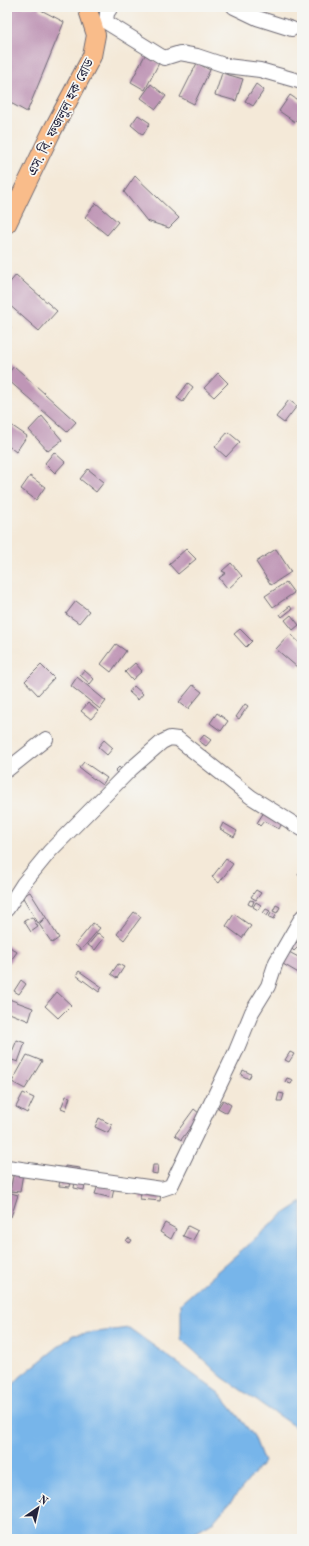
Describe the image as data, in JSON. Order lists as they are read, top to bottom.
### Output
{
  "streets": {
    "main road": ["এস. বি. ফজলুল হক রোড"]
  },
  "north": "top right"
}
